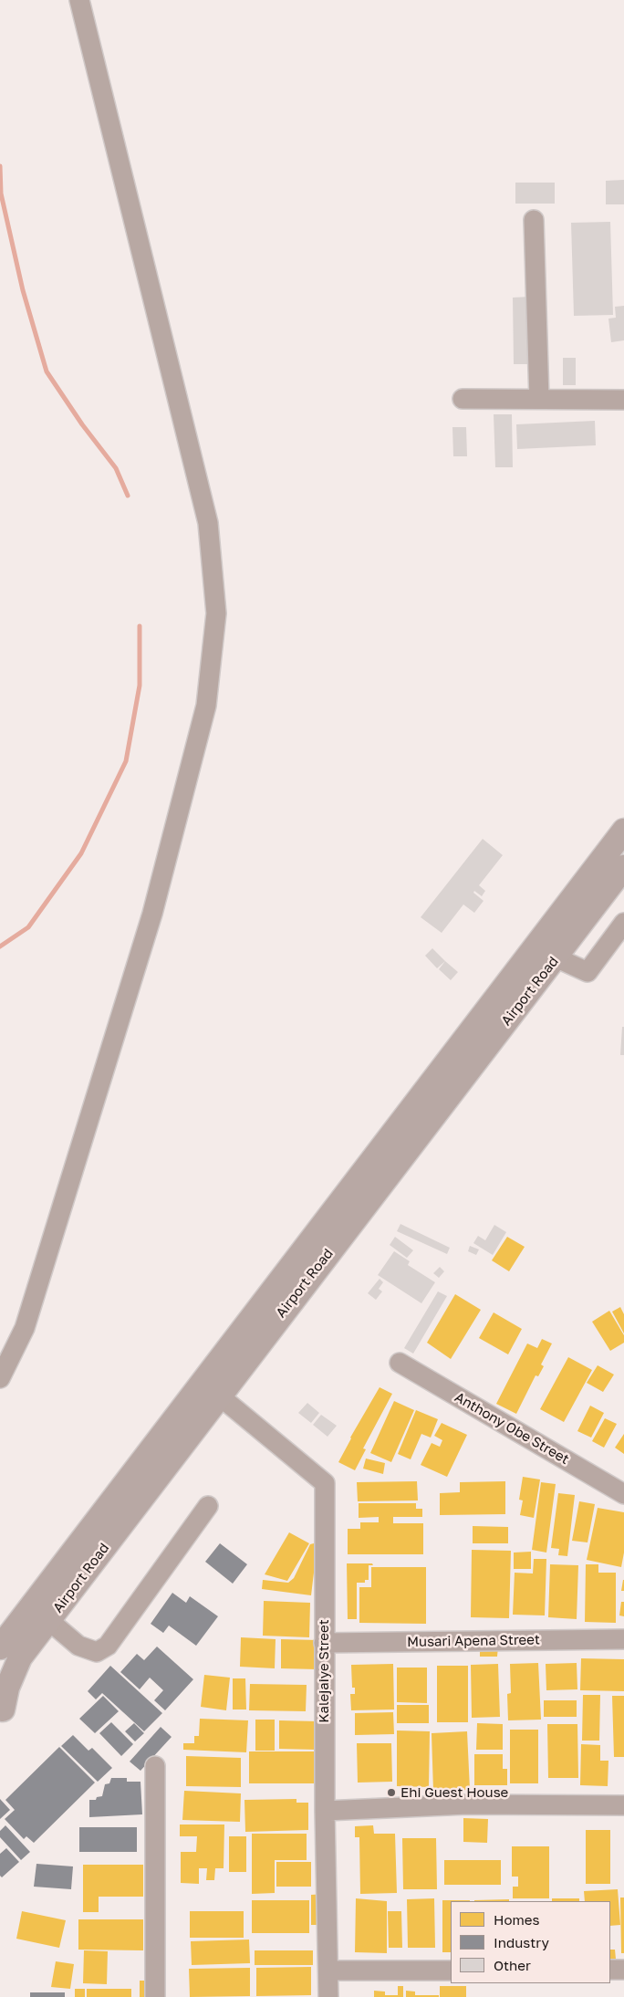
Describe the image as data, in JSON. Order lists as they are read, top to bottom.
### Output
{
  "streets": {
    "main road": ["Airport Road"],
    "street": ["Anthony Obe Street", "Musari Apena Street", "Kalejaiye Street"]
  },
  "crossings": [
    ["Airport Road", "Kalejaiye Street"],
    ["Musari Apena Street", "Kalejaiye Street"]
  ],
  "places": ["Ehi Guest House"],
  "legend": ["Homes", "Industry", "Other"]
}
